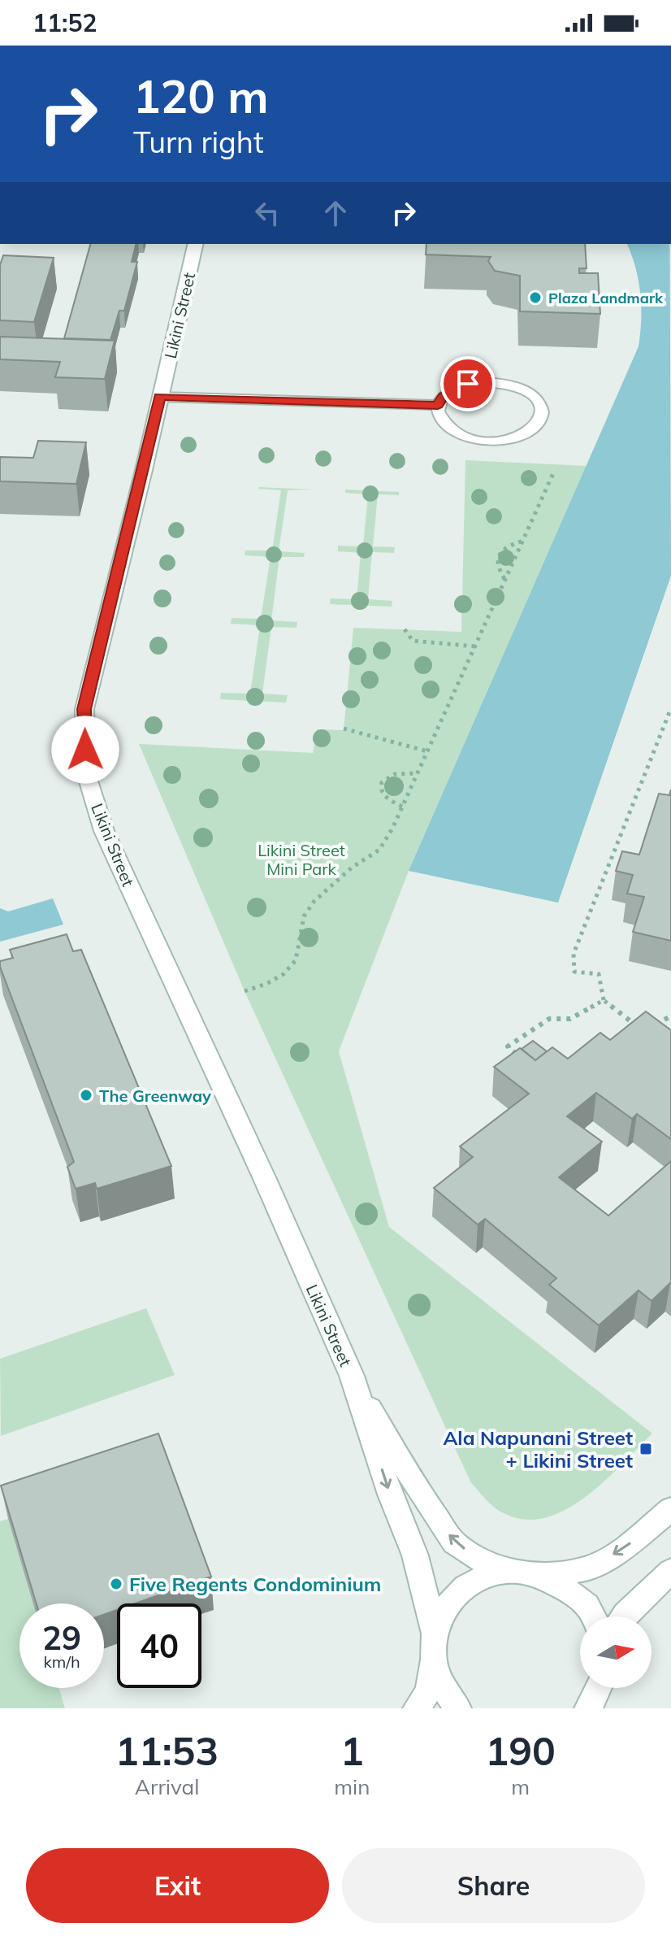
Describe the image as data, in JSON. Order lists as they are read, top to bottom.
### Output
{
  "streets": {
    "street": ["Likini Street"]
  },
  "parks": ["Likini Street Mini Park"],
  "places": {
    "other": ["Plaza Landmark", "The Greenway", "Five Regents Condominium"],
    "transit": ["Ala Napunani Street + Likini Street"]
  },
  "north": "right",
  "page": {
    "status": "11:52",
    "turn": ["120 m", "Turn right"],
    "speed": "29 km/h",
    "limit": "40",
    "eta": [
      "11:53",
      "Arrival",
      "1",
      "min",
      "190",
      "m"
    ],
    "buttons": ["Exit", "Share"]
  }
}
